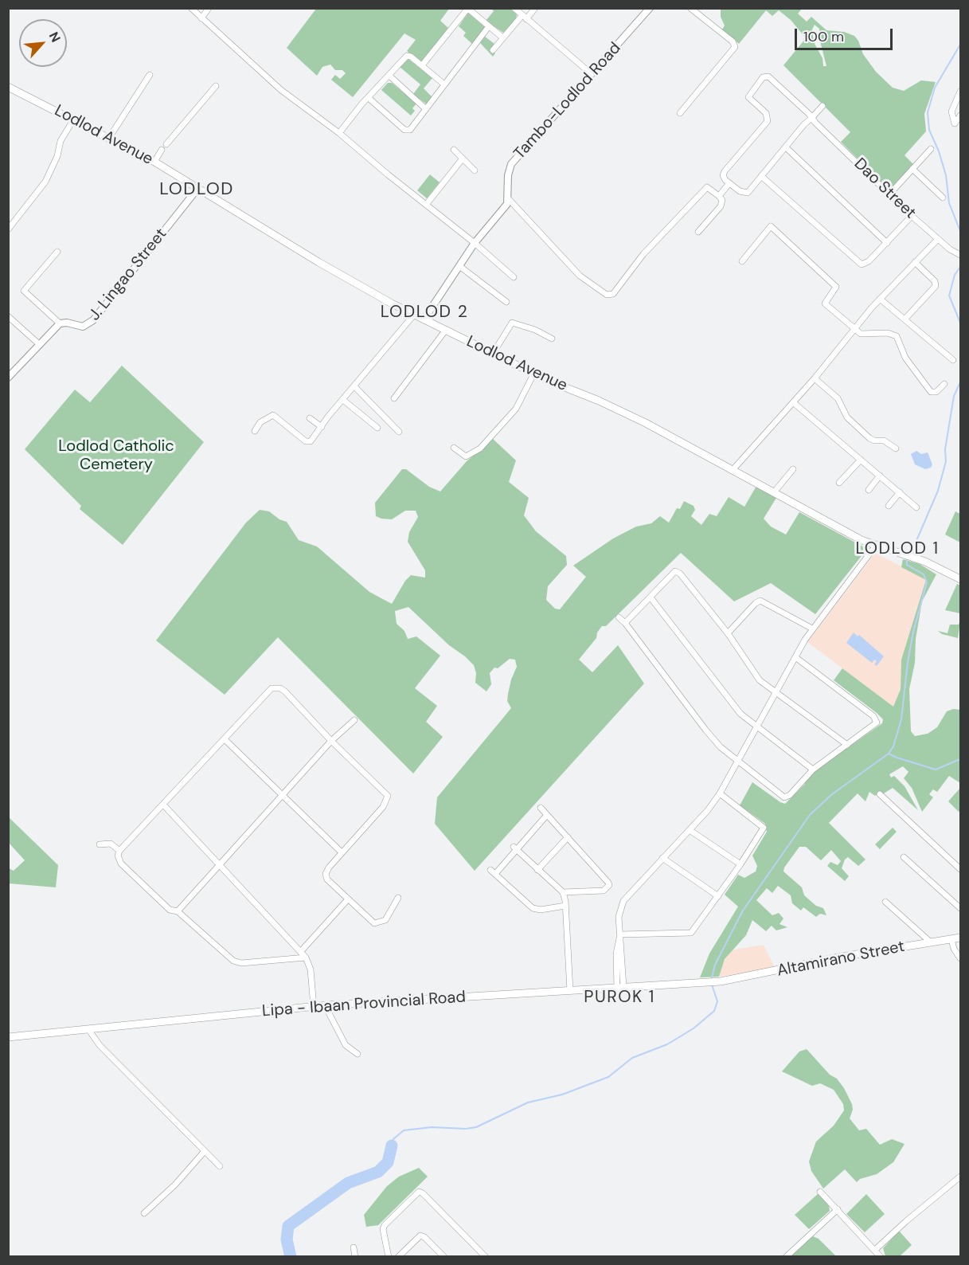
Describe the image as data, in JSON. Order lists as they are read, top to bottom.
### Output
{
  "streets": {
    "main road": ["Lodlod Avenue", "Altamirano Street", "Lipa - Ibaan Provincial Road"],
    "street": ["Tambo-Lodlod Road", "Dao Street", "J. Lingao Street"]
  },
  "crossings": [
    ["Tambo-Lodlod Road", "Lodlod Avenue"],
    ["Lodlod Avenue", "J. Lingao Street"],
    ["Altamirano Street", "Lipa - Ibaan Provincial Road"]
  ],
  "districts": [
    "LODLOD",
    "LODLOD 2",
    "LODLOD 1",
    "PUROK 1"
  ],
  "parks": ["Lodlod Catholic Cemetery"],
  "scale_bar": "100 m",
  "north": "top right"
}
